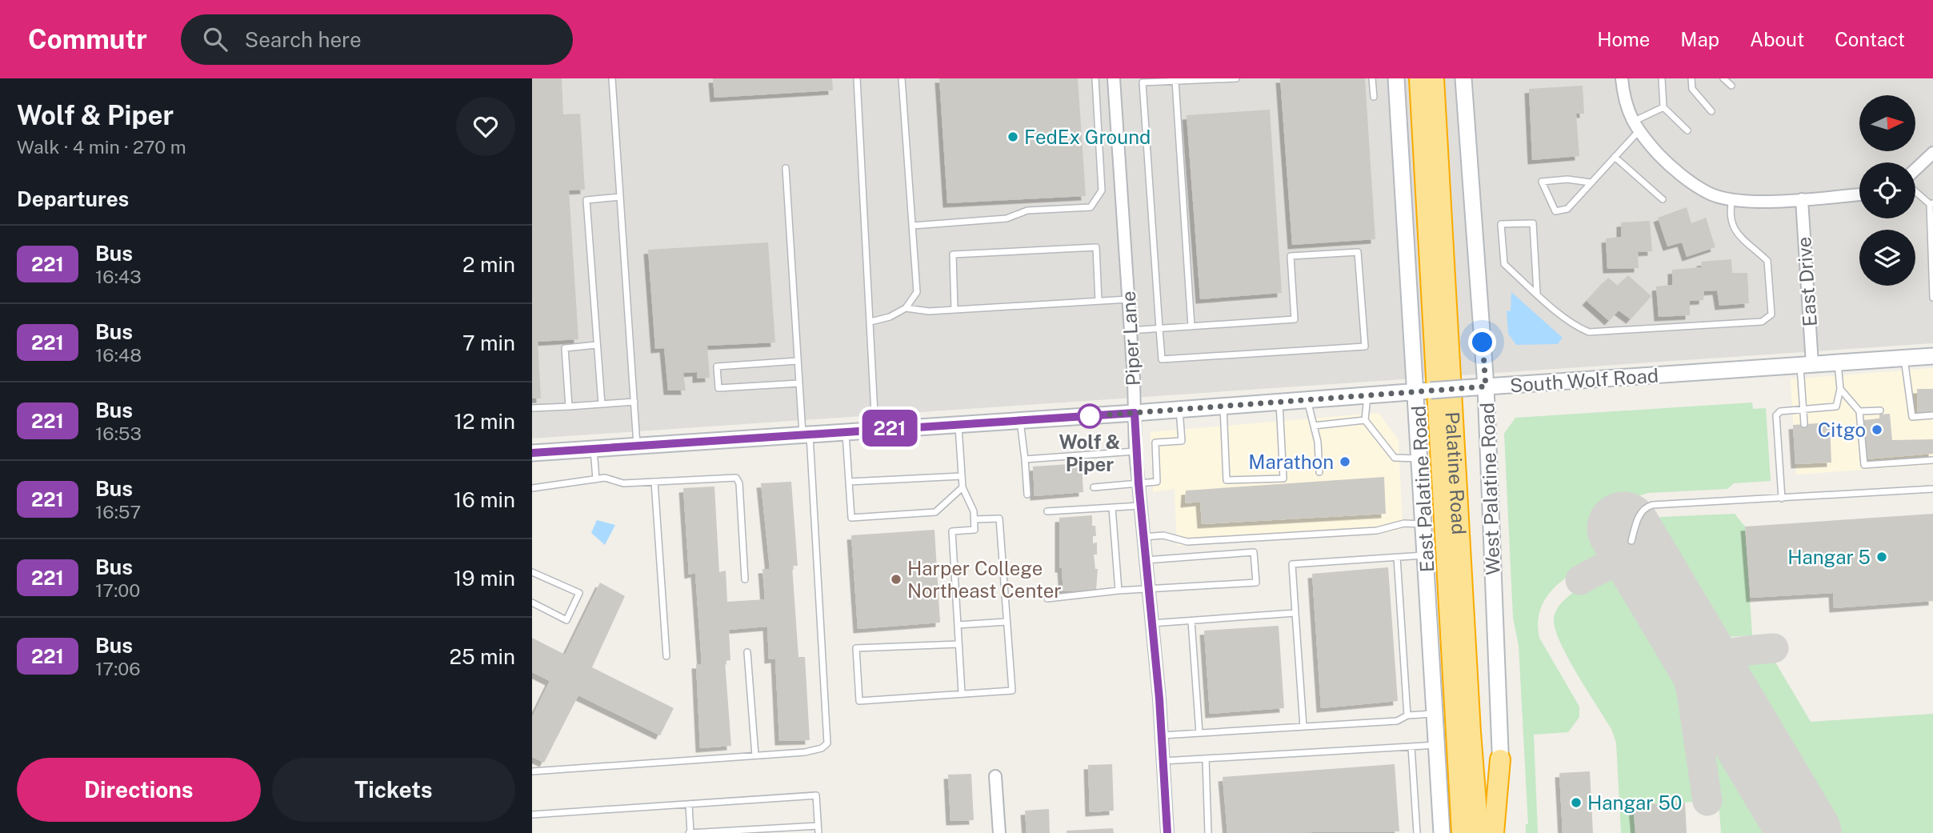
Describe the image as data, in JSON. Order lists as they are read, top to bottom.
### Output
{
  "streets": {
    "highway": ["Palatine Road"],
    "street": [
      "East Drive",
      "Piper Lane",
      "South Wolf Road",
      "East Palatine Road",
      "West Palatine Road"
    ]
  },
  "crossings": [
    ["East Drive", "South Wolf Road"],
    ["Piper Lane", "South Wolf Road"],
    ["South Wolf Road", "East Palatine Road"],
    ["South Wolf Road", "West Palatine Road"]
  ],
  "places": [
    "FedEx Ground",
    "Wolf & Piper",
    "Citgo",
    "Marathon",
    "Hangar 5",
    "Harper College Northeast Center",
    "Hangar 50"
  ],
  "lines": ["bus line 221"],
  "north": "right",
  "page": {
    "header": "Commutr",
    "search": "Search here",
    "nav": [
      "Home",
      "Map",
      "About",
      "Contact"
    ],
    "heading": [
      ["Wolf & Piper", "Walk · 4 min · 270 m"],
      "Departures"
    ],
    "on_map": "221",
    "list": [
      {
        "mark": "221",
        "name": "Bus",
        "note": "16:43",
        "value": "2 min"
      },
      {
        "mark": "221",
        "name": "Bus",
        "note": "16:48",
        "value": "7 min"
      },
      {
        "mark": "221",
        "name": "Bus",
        "note": "16:53",
        "value": "12 min"
      },
      {
        "mark": "221",
        "name": "Bus",
        "note": "16:57",
        "value": "16 min"
      },
      {
        "mark": "221",
        "name": "Bus",
        "note": "17:00",
        "value": "19 min"
      },
      {
        "mark": "221",
        "name": "Bus",
        "note": "17:06",
        "value": "25 min"
      }
    ],
    "buttons": ["Directions", "Tickets"]
  }
}
